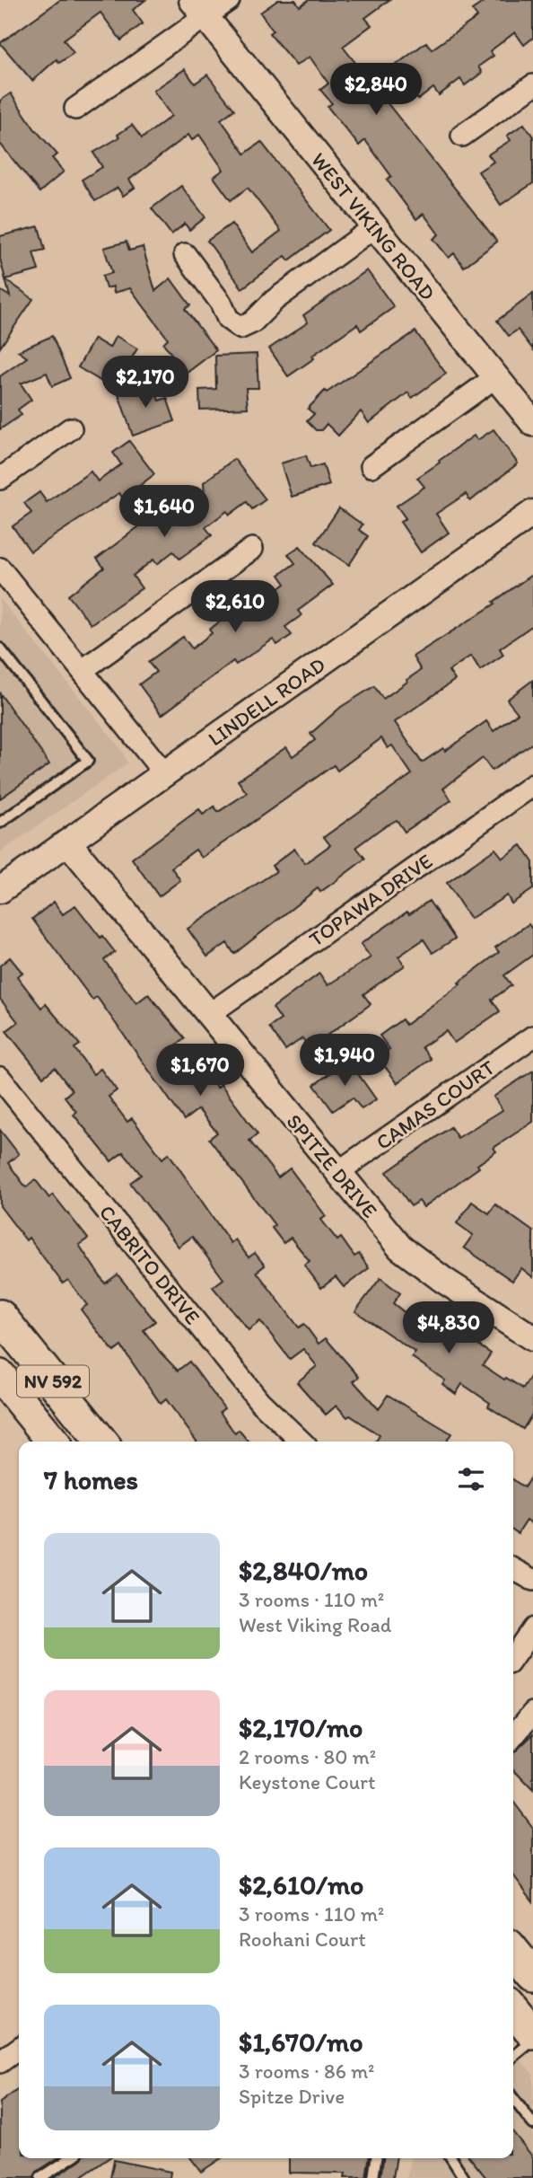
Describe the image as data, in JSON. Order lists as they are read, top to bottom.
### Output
{
  "streets": {
    "main road": ["NV 592"],
    "street": [
      "WEST VIKING ROAD",
      "LINDELL ROAD",
      "TOPAWA DRIVE",
      "CAMAS COURT",
      "SPITZE DRIVE",
      "CABRITO DRIVE"
    ]
  },
  "crossings": [
    ["LINDELL ROAD", "SPITZE DRIVE"],
    ["TOPAWA DRIVE", "SPITZE DRIVE"],
    ["CAMAS COURT", "SPITZE DRIVE"]
  ],
  "page": {
    "price": [
      "$2,840",
      "$2,170",
      "$1,640",
      "$2,610",
      "$1,940",
      "$1,670",
      "$4,830"
    ],
    "heading": "7 homes",
    "list": [
      {
        "name": "$2,840/mo",
        "note": "3 rooms · 110 m² · West Viking Road"
      },
      {
        "name": "$2,170/mo",
        "note": "2 rooms · 80 m² · Keystone Court"
      },
      {
        "name": "$2,610/mo",
        "note": "3 rooms · 110 m² · Roohani Court"
      },
      {
        "name": "$1,670/mo",
        "note": "3 rooms · 86 m² · Spitze Drive"
      }
    ]
  }
}
